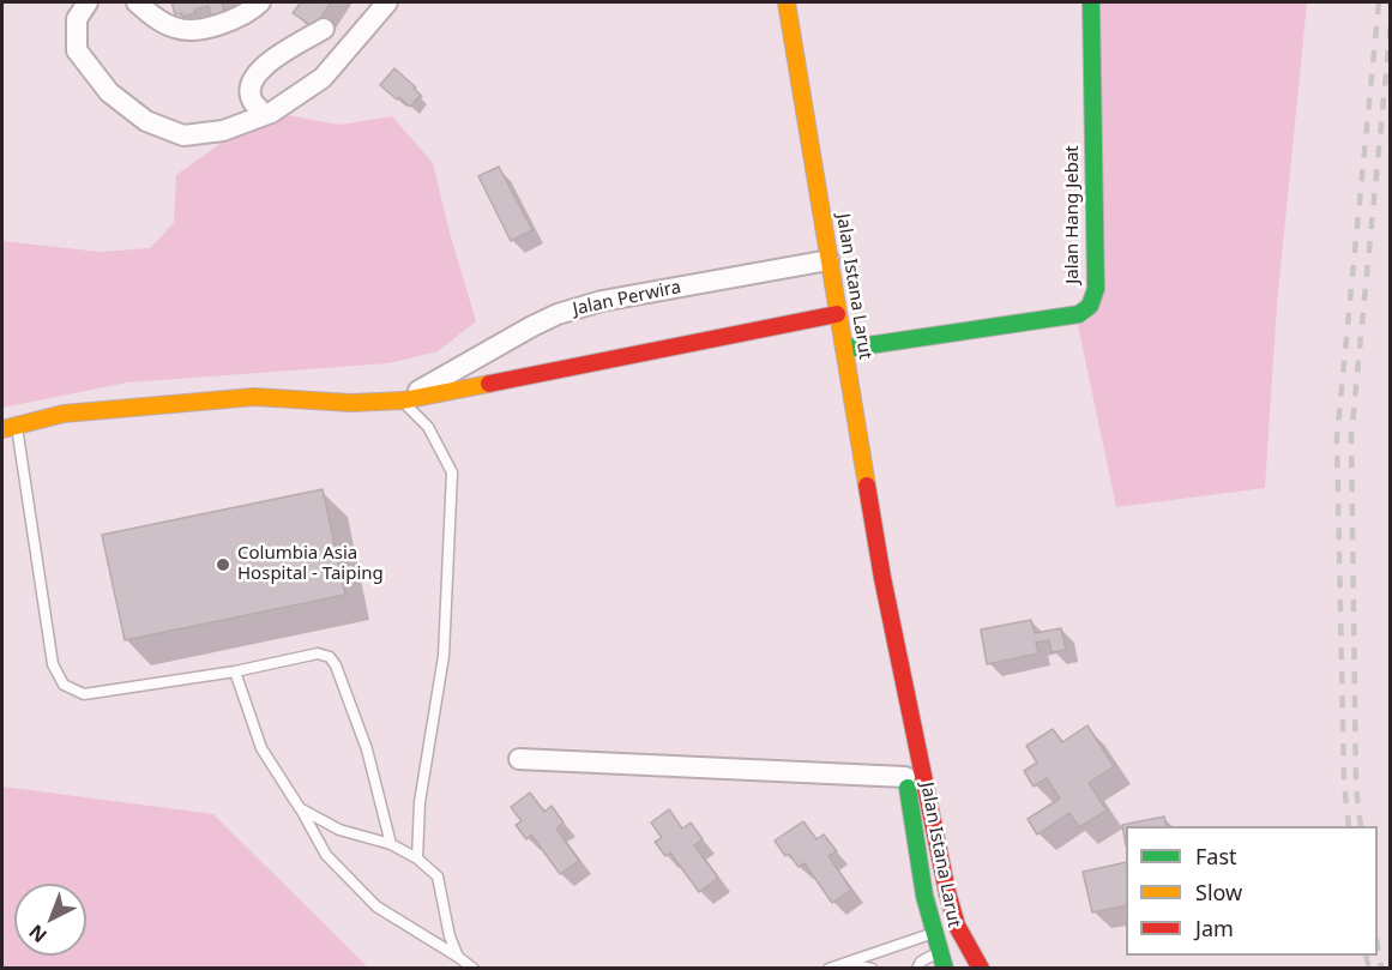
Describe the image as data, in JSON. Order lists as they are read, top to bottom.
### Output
{
  "streets": {
    "main road": ["Jalan Hang Jebat", "Jalan Istana Larut", "Jalan Perwira"]
  },
  "crossings": [
    ["Jalan Hang Jebat", "Jalan Istana Larut"],
    ["Jalan Istana Larut", "Jalan Perwira"]
  ],
  "places": ["Columbia Asia Hospital - Taiping"],
  "legend": ["Fast", "Slow", "Jam"],
  "north": "bottom left"
}
